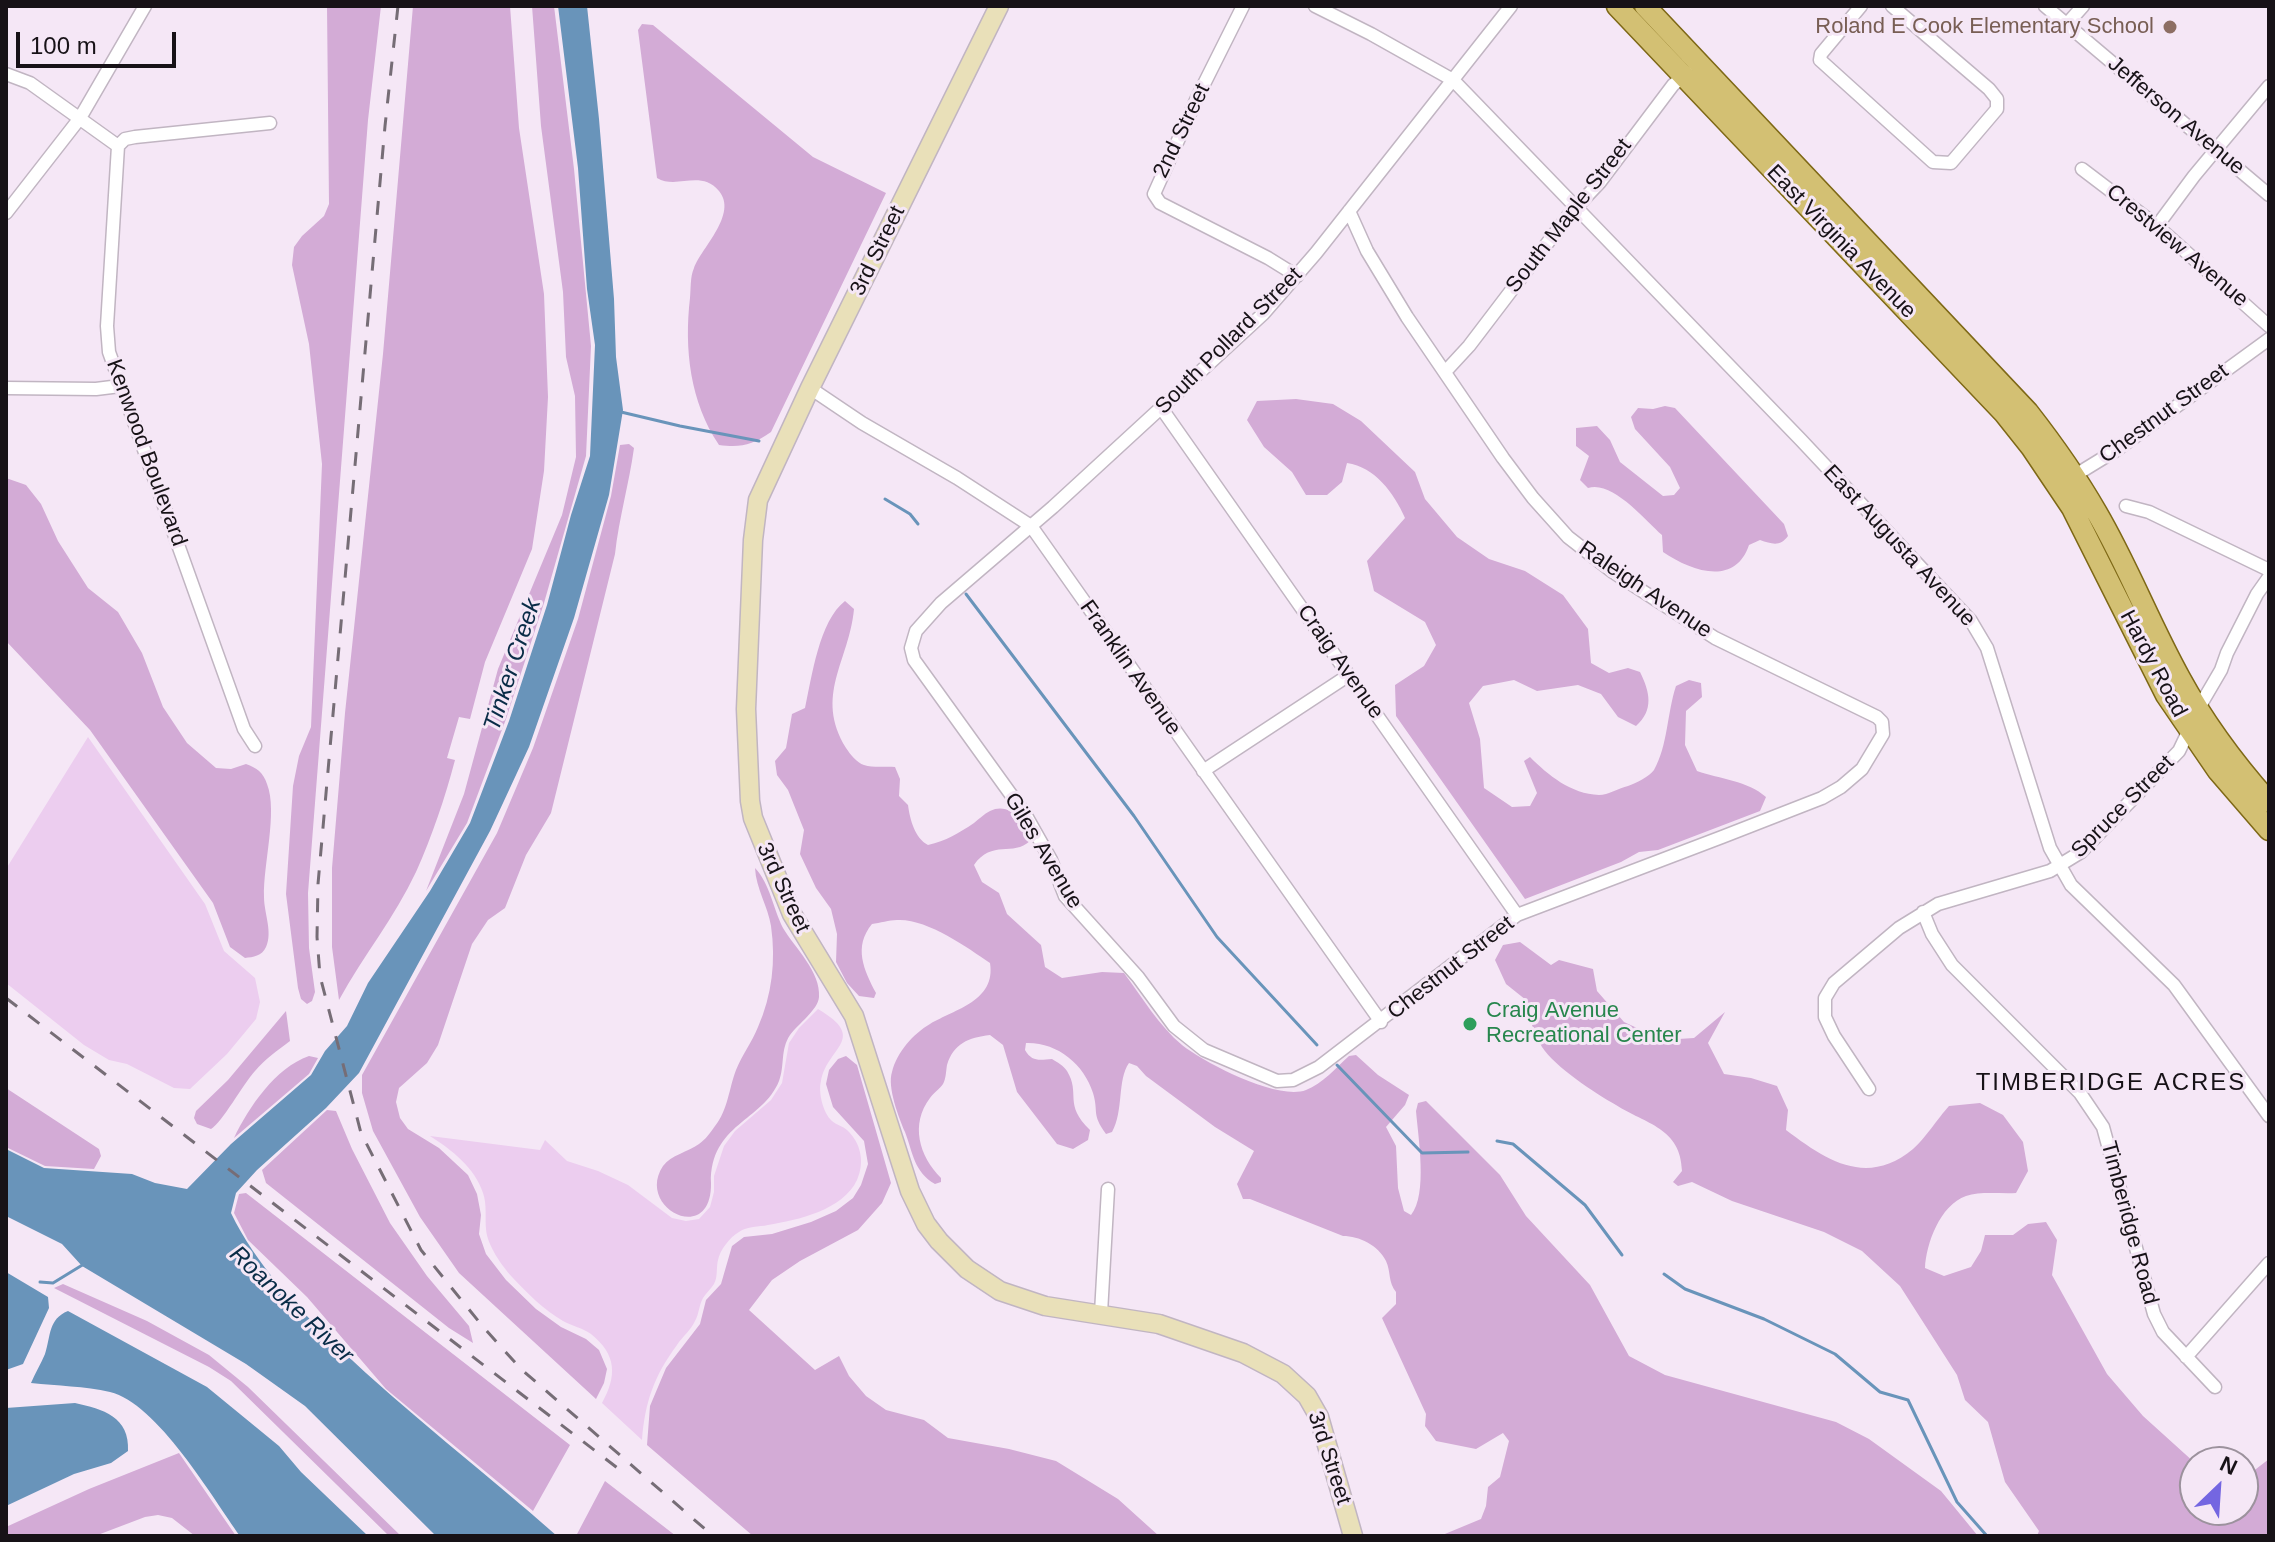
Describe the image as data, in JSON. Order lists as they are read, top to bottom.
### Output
{
  "streets": {
    "main road": ["East Virginia Avenue", "Hardy Road"],
    "street": [
      "Jefferson Avenue",
      "2nd Street",
      "South Maple Street",
      "Crestview Avenue",
      "3rd Street",
      "South Pollard Street",
      "Chestnut Street",
      "Kenwood Boulevard",
      "East Augusta Avenue",
      "Raleigh Avenue",
      "Craig Avenue",
      "Franklin Avenue",
      "Spruce Street",
      "Giles Avenue",
      "Timberidge Road"
    ]
  },
  "crossings": [
    ["2nd Street", "South Pollard Street"],
    ["South Maple Street", "East Virginia Avenue"],
    ["South Maple Street", "East Augusta Avenue"],
    ["South Maple Street", "Raleigh Avenue"],
    ["East Virginia Avenue", "Chestnut Street"],
    ["East Virginia Avenue", "Hardy Road"],
    ["3rd Street", "Franklin Avenue"],
    ["South Pollard Street", "East Augusta Avenue"],
    ["South Pollard Street", "Raleigh Avenue"],
    ["South Pollard Street", "Craig Avenue"],
    ["South Pollard Street", "Franklin Avenue"],
    ["South Pollard Street", "Giles Avenue"],
    ["Chestnut Street", "Raleigh Avenue"],
    ["Chestnut Street", "Craig Avenue"],
    ["Chestnut Street", "Hardy Road"],
    ["Chestnut Street", "Franklin Avenue"],
    ["Chestnut Street", "Giles Avenue"],
    ["East Augusta Avenue", "Spruce Street"],
    ["Hardy Road", "Spruce Street"],
    ["Spruce Street", "Timberidge Road"]
  ],
  "districts": ["TIMBERIDGE ACRES"],
  "water": ["Tinker Creek", "Roanoke River"],
  "places": ["Roland E Cook Elementary School", "Craig Avenue Recreational Center"],
  "scale_bar": "100 m",
  "north": "top right"
}
